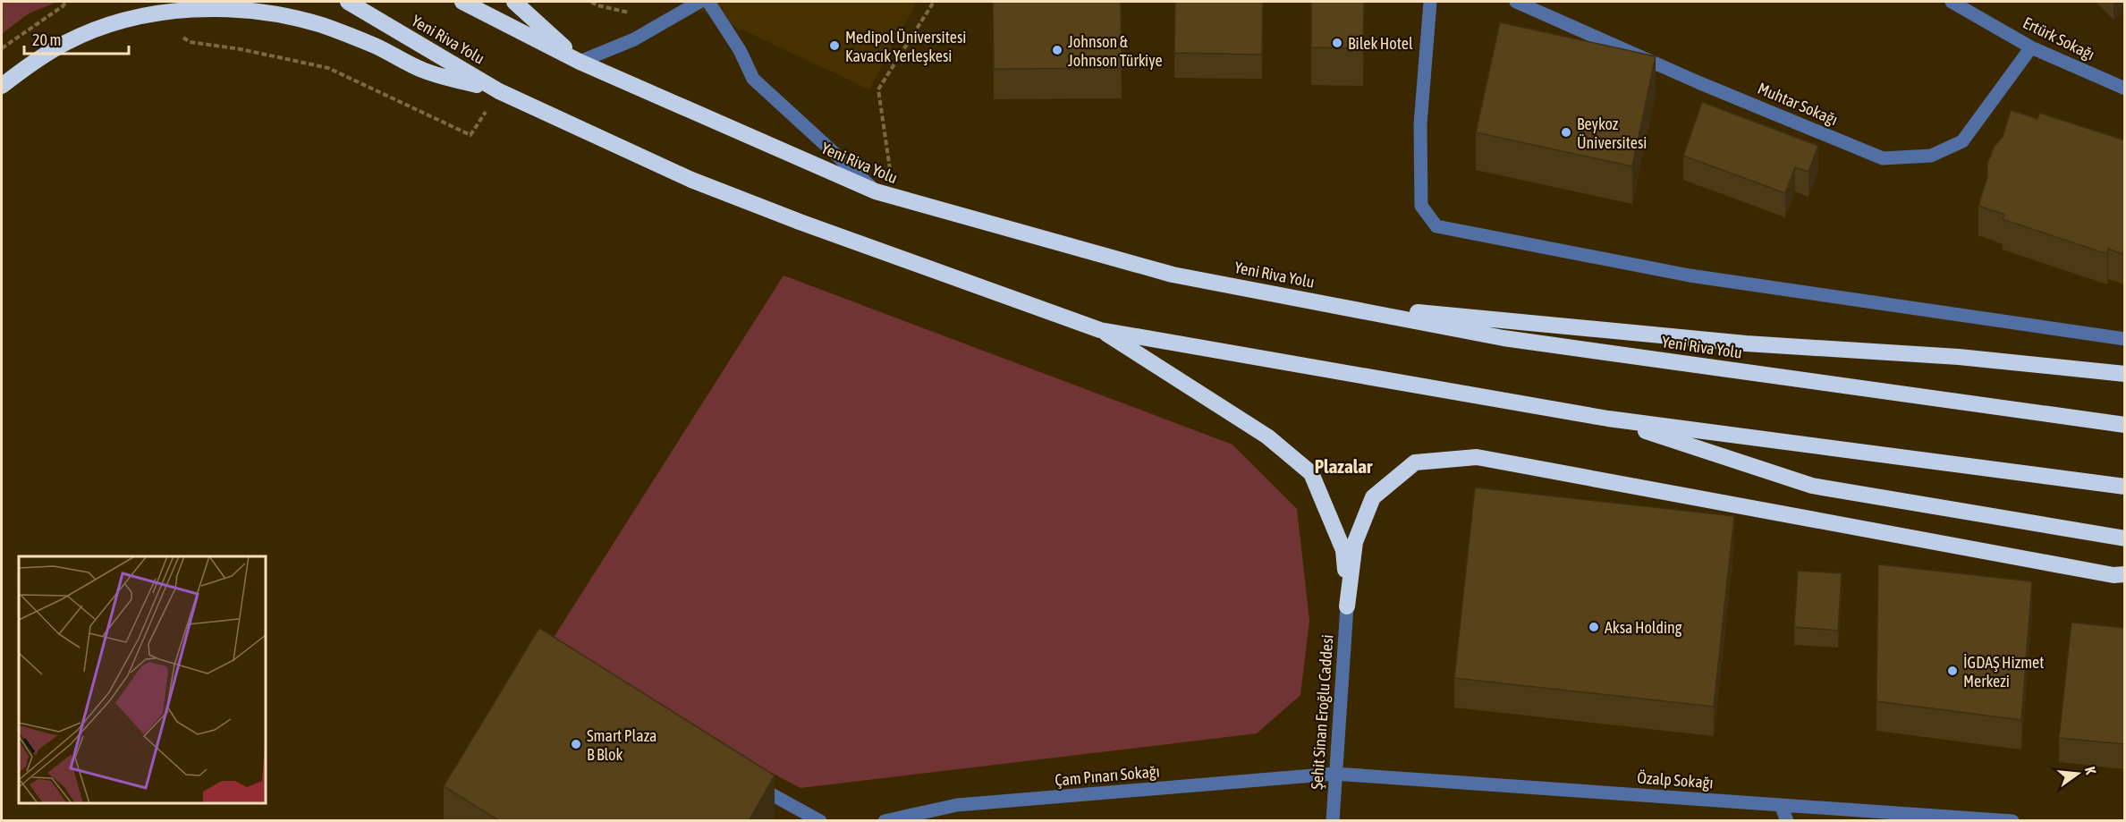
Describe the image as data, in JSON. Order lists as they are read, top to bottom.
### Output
{
  "streets": {
    "highway": ["Yeni Riva Yolu"],
    "street": [
      "Ertürk Sokağı",
      "Muhtar Sokağı",
      "Şehit Sinan Eroğlu Caddesi",
      "Çam Pınarı Sokağı",
      "Özalp Sokağı"
    ]
  },
  "crossings": [
    ["Ertürk Sokağı", "Muhtar Sokağı"],
    ["Şehit Sinan Eroğlu Caddesi", "Çam Pınarı Sokağı"],
    ["Şehit Sinan Eroğlu Caddesi", "Özalp Sokağı"],
    ["Çam Pınarı Sokağı", "Özalp Sokağı"]
  ],
  "districts": ["Plazalar"],
  "places": [
    "Bilek Hotel",
    "Medipol Üniversitesi Kavacık Yerleşkesi",
    "Johnson & Johnson Türkiye",
    "Beykoz Üniversitesi",
    "Aksa Holding",
    "İGDAŞ Hizmet Merkezi",
    "Smart Plaza B Blok"
  ],
  "scale_bar": "20 m",
  "north": "right"
}
